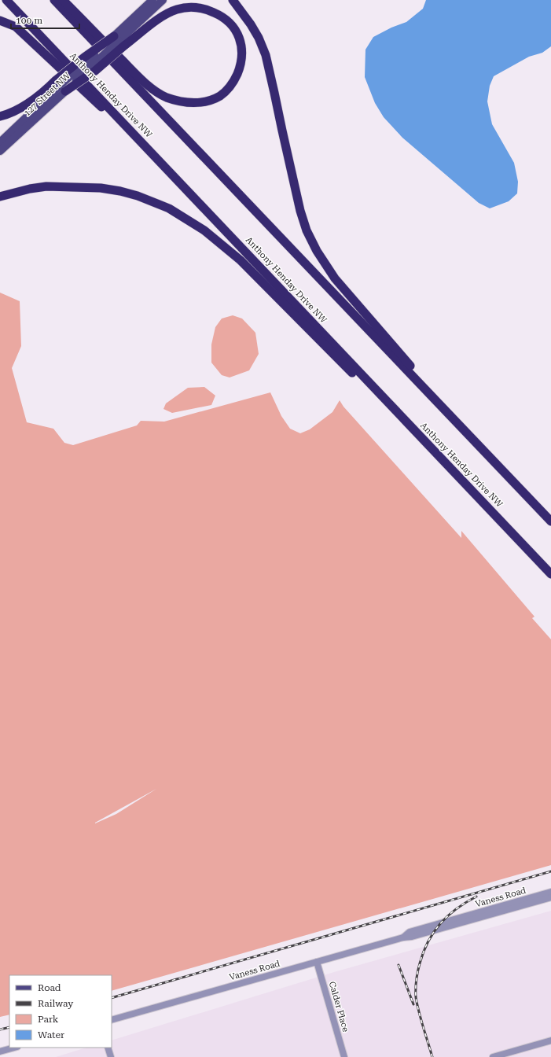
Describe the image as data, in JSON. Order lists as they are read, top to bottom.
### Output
{
  "streets": {
    "highway": ["Anthony Henday Drive NW"],
    "main road": ["127 Street NW"],
    "street": ["Vaness Road", "Calder Place"]
  },
  "crossings": [
    ["Vaness Road", "Calder Place"]
  ],
  "legend": [
    "Road",
    "Railway",
    "Park",
    "Water"
  ],
  "scale_bar": "100 m"
}
